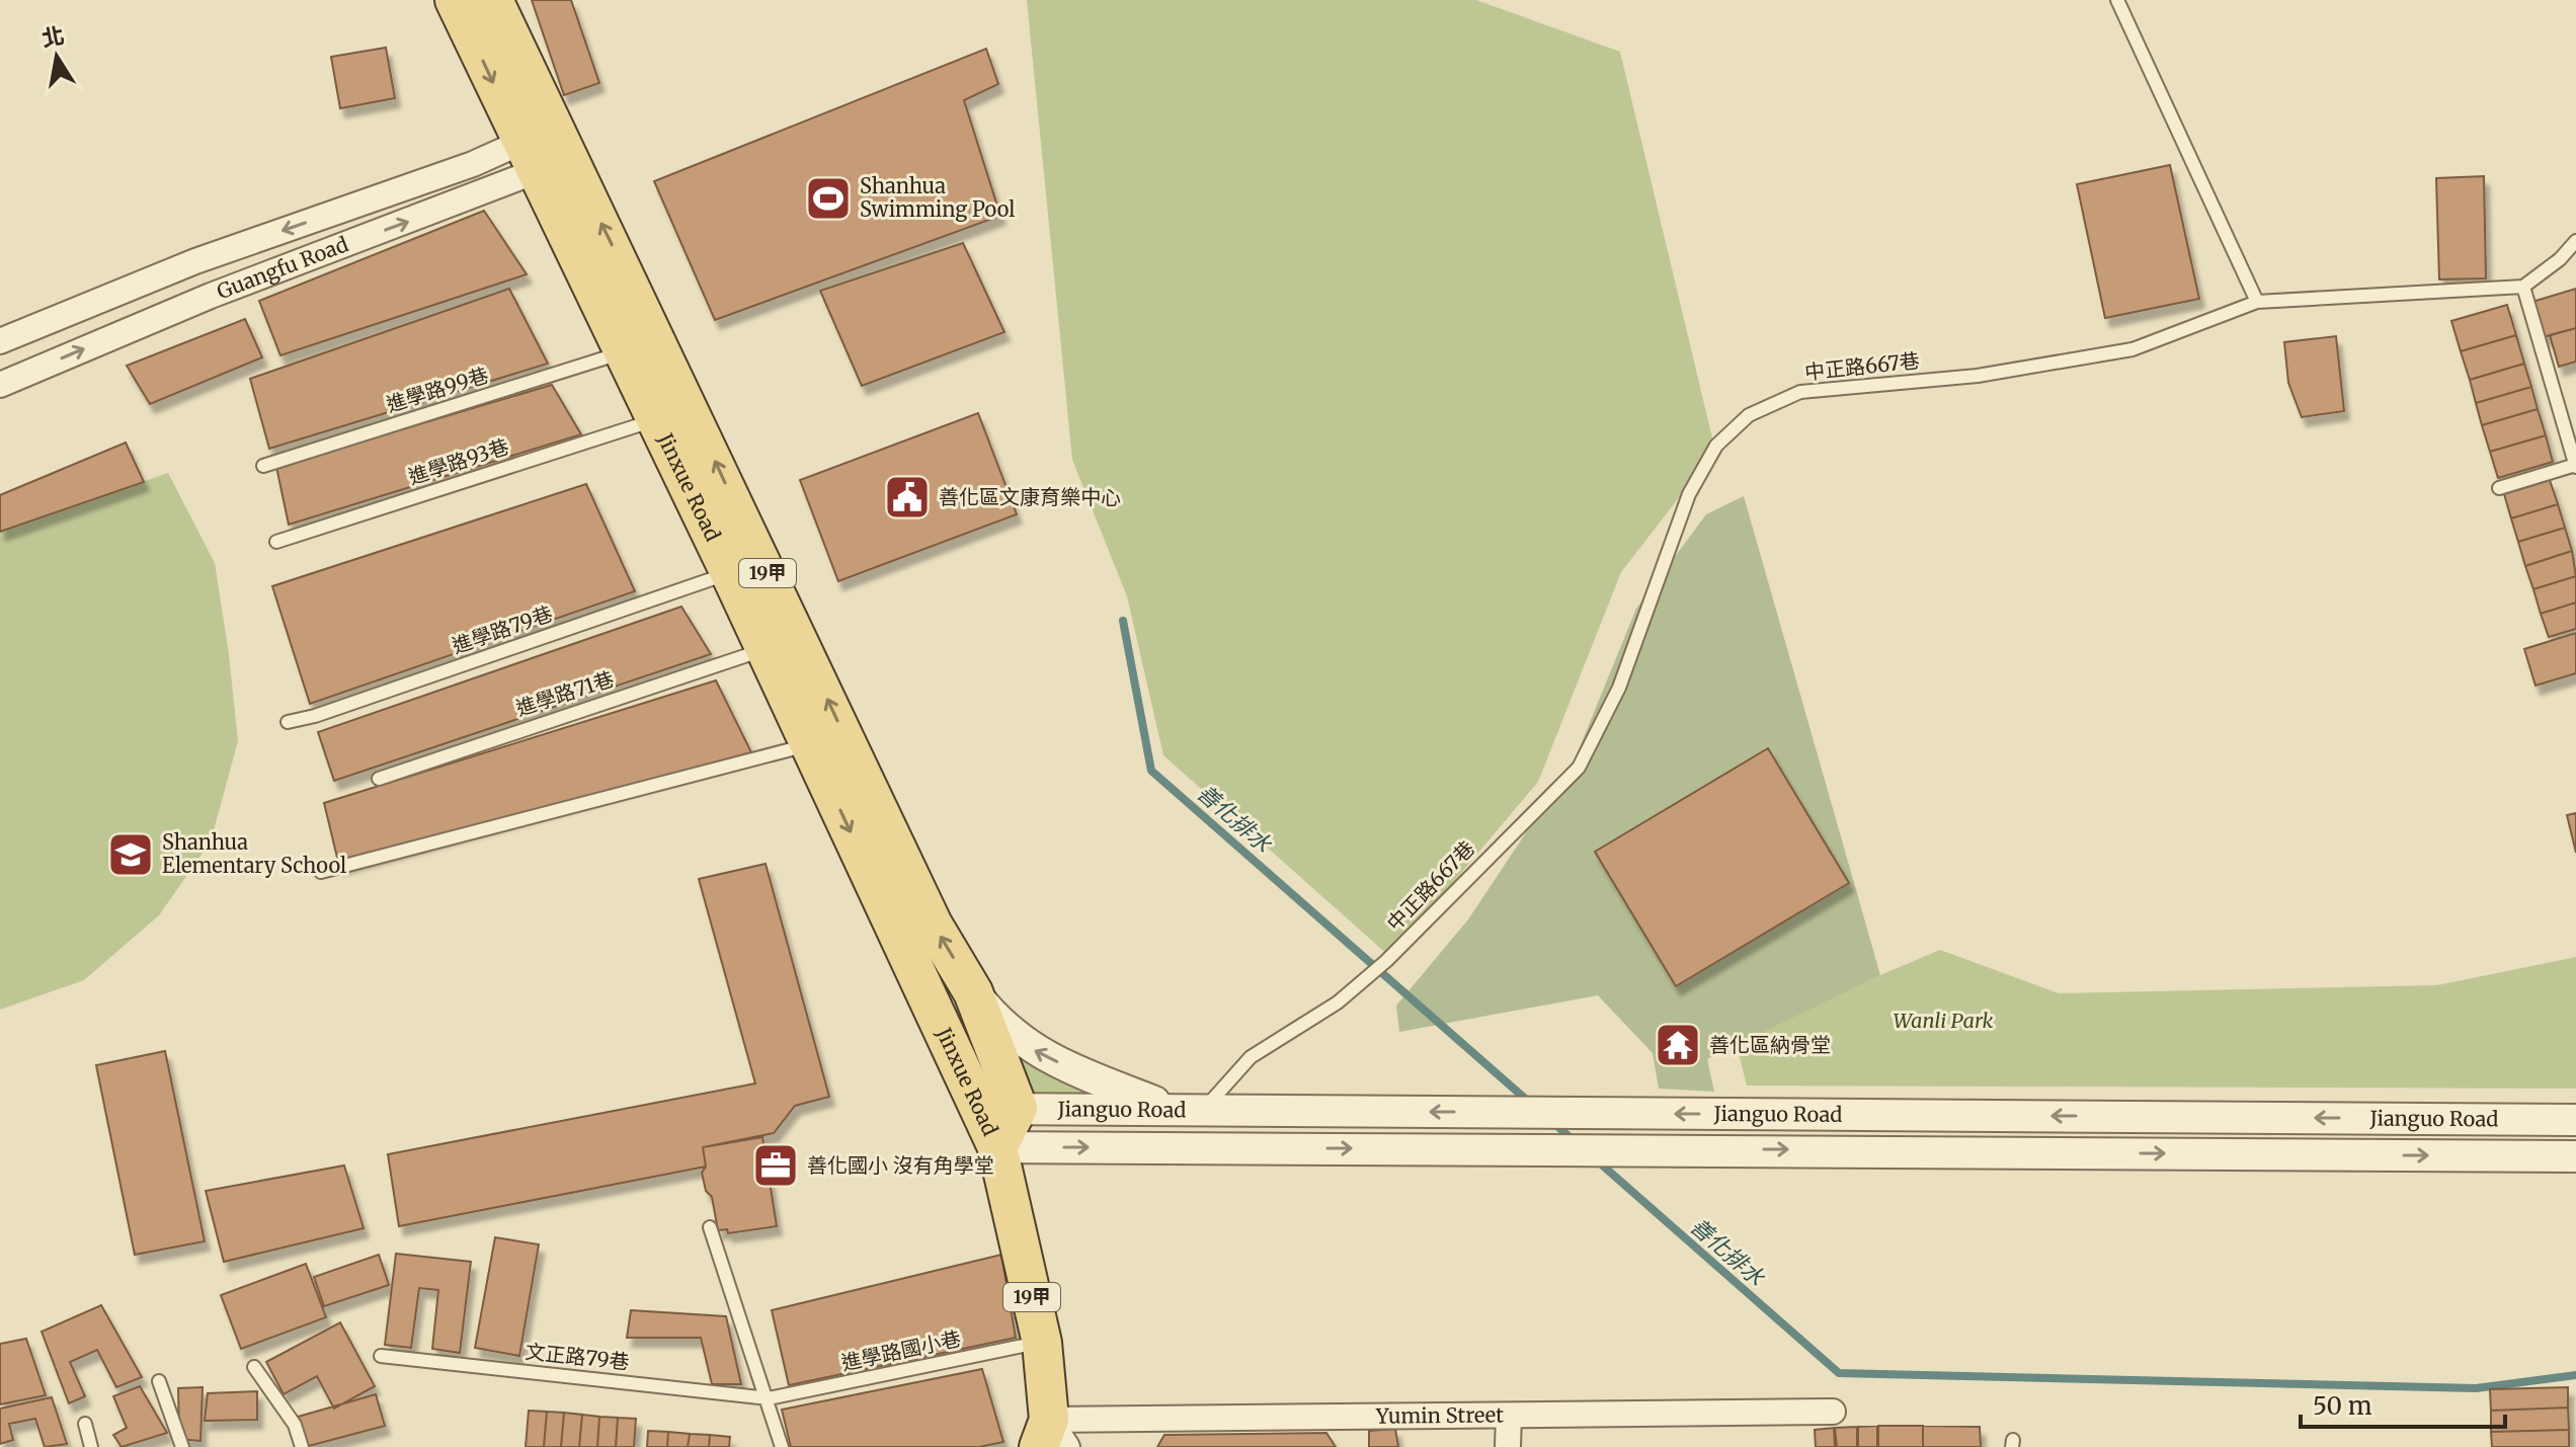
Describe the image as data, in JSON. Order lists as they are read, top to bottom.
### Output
{
  "streets": {
    "main road": ["Jinxue Road", "19甲"],
    "street": ["Guangfu Road", "Jianguo Road", "Yumin Street"],
    "lane": [
      "中正路667巷",
      "進學路99巷",
      "進學路93巷",
      "進學路79巷",
      "進學路71巷",
      "進學路國小巷",
      "文正路79巷"
    ]
  },
  "crossings": [
    ["Guangfu Road", "Jinxue Road"],
    ["中正路667巷", "Jianguo Road"],
    ["進學路99巷", "Jinxue Road"],
    ["進學路93巷", "Jinxue Road"],
    ["Jinxue Road", "19甲"],
    ["Jinxue Road", "進學路79巷"],
    ["Jinxue Road", "進學路71巷"],
    ["Jinxue Road", "Jianguo Road"],
    ["19甲", "Jianguo Road"],
    ["19甲", "進學路國小巷"],
    ["19甲", "Yumin Street"],
    ["進學路國小巷", "文正路79巷"]
  ],
  "water": ["善化排水"],
  "parks": ["Wanli Park"],
  "places": {
    "sports": ["Shanhua Swimming Pool"],
    "public building": ["善化區文康育樂中心"],
    "school or university": ["Shanhua Elementary School"],
    "temple": ["善化區納骨堂"],
    "office": ["善化國小 沒有角學堂"]
  },
  "scale_bar": "50 m",
  "north": "top"
}
